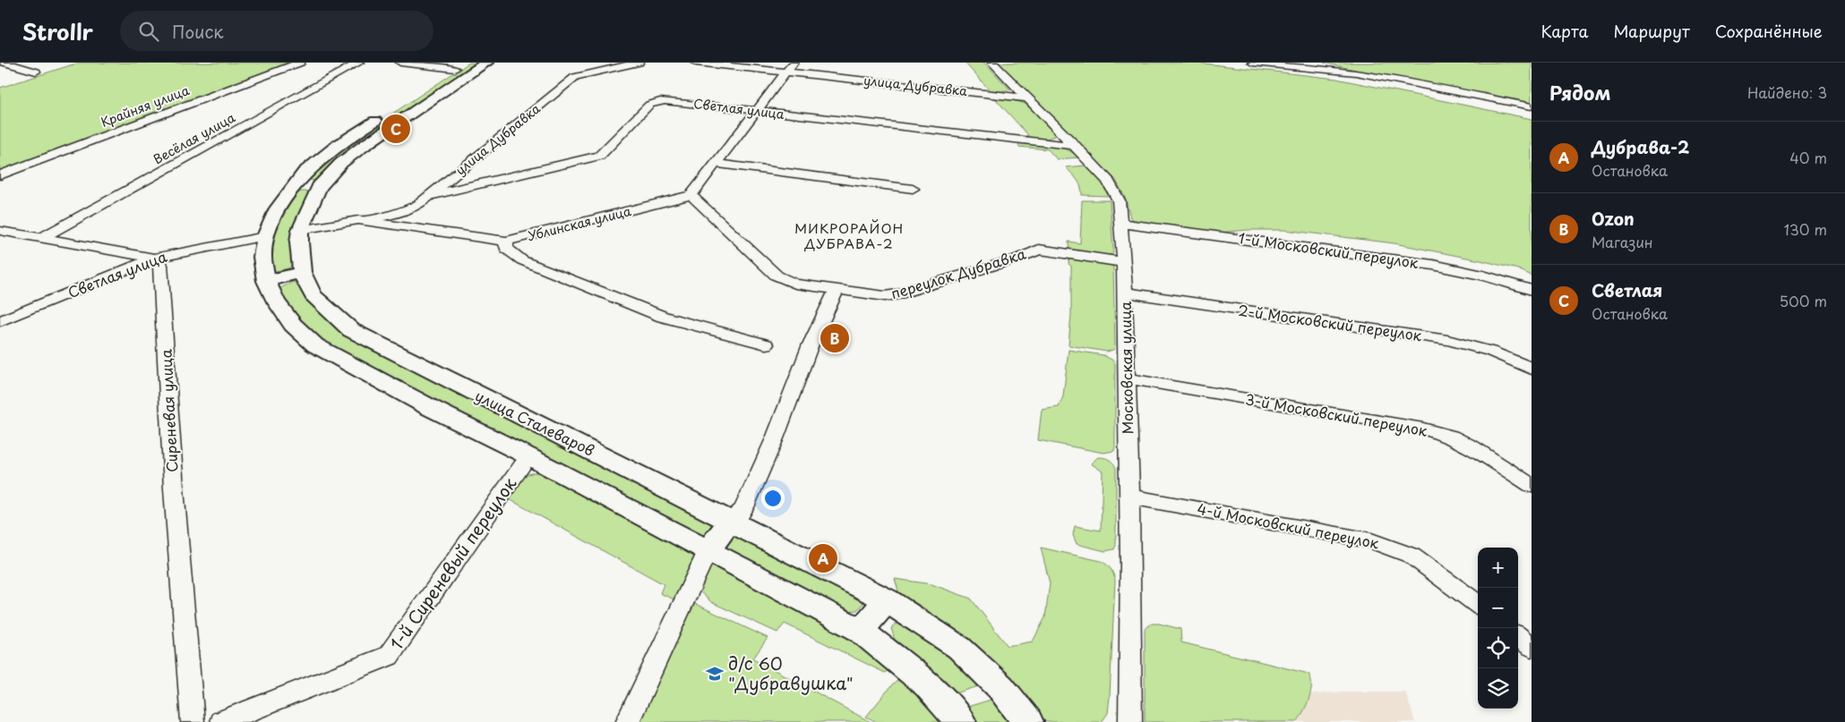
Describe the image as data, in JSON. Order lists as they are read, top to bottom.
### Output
{
  "streets": {
    "main road": ["улица Сталеваров"],
    "street": [
      "улица Дубравка",
      "Крайняя улица",
      "Светлая улица",
      "Весёлая улица",
      "Ублинская улица",
      "1-й Московский переулок",
      "переулок Дубравка",
      "2-й Московский переулок",
      "Московская улица",
      "Сиреневая улица",
      "3-й Московский переулок",
      "4-й Московский переулок",
      "1-й Сиреневый переулок"
    ]
  },
  "crossings": [
    ["улица Дубравка", "Светлая улица"],
    ["улица Дубравка", "Ублинская улица"],
    ["улица Дубравка", "Московская улица"],
    ["Светлая улица", "Московская улица"],
    ["Светлая улица", "Сиреневая улица"],
    ["Ублинская улица", "переулок Дубравка"],
    ["Ублинская улица", "улица Сталеваров"],
    ["1-й Московский переулок", "Московская улица"],
    ["переулок Дубравка", "Московская улица"],
    ["2-й Московский переулок", "Московская улица"],
    ["Московская улица", "3-й Московский переулок"],
    ["Московская улица", "4-й Московский переулок"]
  ],
  "districts": ["МИКРОРАЙОН ДУБРАВА-2"],
  "places": {
    "school or university": ["д/с 60 \"Дубравушка\""]
  },
  "page": {
    "header": "Strollr",
    "search": "Поиск",
    "nav": ["Карта", "Маршрут", "Сохранённые"],
    "heading": ["Рядом", "Найдено: 3"],
    "pins": ["C", "B", "A"],
    "list": [
      {
        "mark": "A",
        "name": "Дубрава-2",
        "note": "Остановка",
        "value": "40 m"
      },
      {
        "mark": "B",
        "name": "Ozon",
        "note": "Магазин",
        "value": "130 m"
      },
      {
        "mark": "C",
        "name": "Светлая",
        "note": "Остановка",
        "value": "500 m"
      }
    ],
    "map_buttons": ["+", "−"]
  }
}
